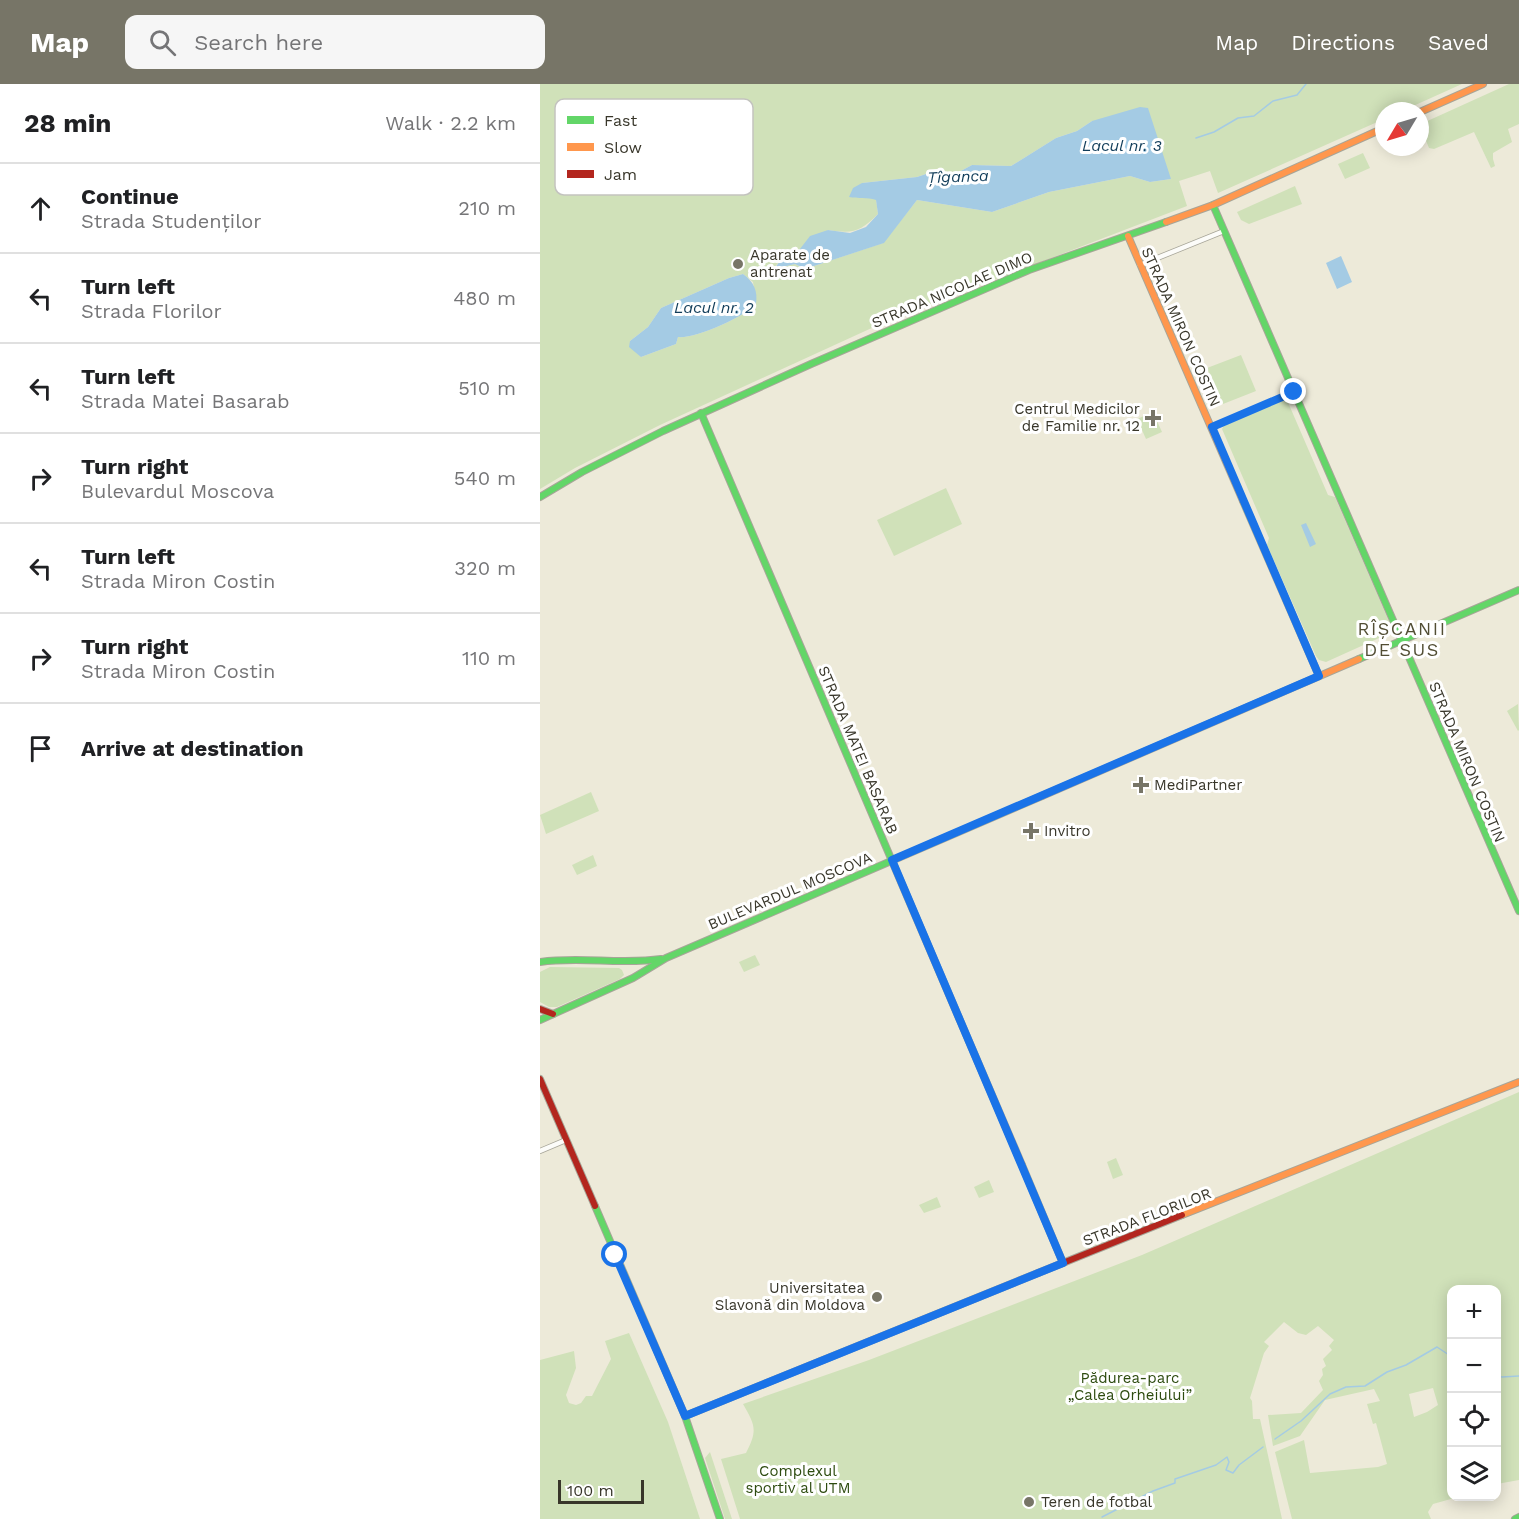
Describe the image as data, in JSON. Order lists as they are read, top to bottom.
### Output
{
  "streets": {
    "main road": [
      "STRADA NICOLAE DIMO",
      "STRADA MIRON COSTIN",
      "STRADA MATEI BASARAB",
      "BULEVARDUL MOSCOVA",
      "STRADA FLORILOR"
    ]
  },
  "crossings": [
    ["STRADA NICOLAE DIMO", "STRADA MIRON COSTIN"],
    ["STRADA NICOLAE DIMO", "STRADA MATEI BASARAB"],
    ["STRADA MIRON COSTIN", "BULEVARDUL MOSCOVA"],
    ["STRADA MATEI BASARAB", "BULEVARDUL MOSCOVA"],
    ["STRADA MATEI BASARAB", "STRADA FLORILOR"]
  ],
  "districts": ["RÎȘCANII DE SUS"],
  "water": ["Lacul nr. 3", "Țîganca", "Lacul nr. 2"],
  "parks": ["Pădurea-parc „Calea Orheiului”", "Complexul sportiv al UTM"],
  "places": {
    "other": ["Aparate de antrenat", "Universitatea Slavonă din Moldova", "Teren de fotbal"],
    "health": ["Centrul Medicilor de Familie nr. 12", "MediPartner", "Invitro"]
  },
  "legend": ["Fast", "Slow", "Jam"],
  "scale_bar": "100 m",
  "north": "bottom left",
  "page": {
    "header": "Map",
    "search": "Search here",
    "nav": ["Map", "Directions", "Saved"],
    "heading": ["28 min", "Walk · 2.2 km"],
    "list": [
      ["Continue", "Strada Studenților", "210 m"],
      ["Turn left", "Strada Florilor", "480 m"],
      ["Turn left", "Strada Matei Basarab", "510 m"],
      ["Turn right", "Bulevardul Moscova", "540 m"],
      ["Turn left", "Strada Miron Costin", "320 m"],
      ["Turn right", "Strada Miron Costin", "110 m"],
      "Arrive at destination"
    ],
    "map_buttons": ["+", "−"],
    "scale": "100 m"
  }
}
